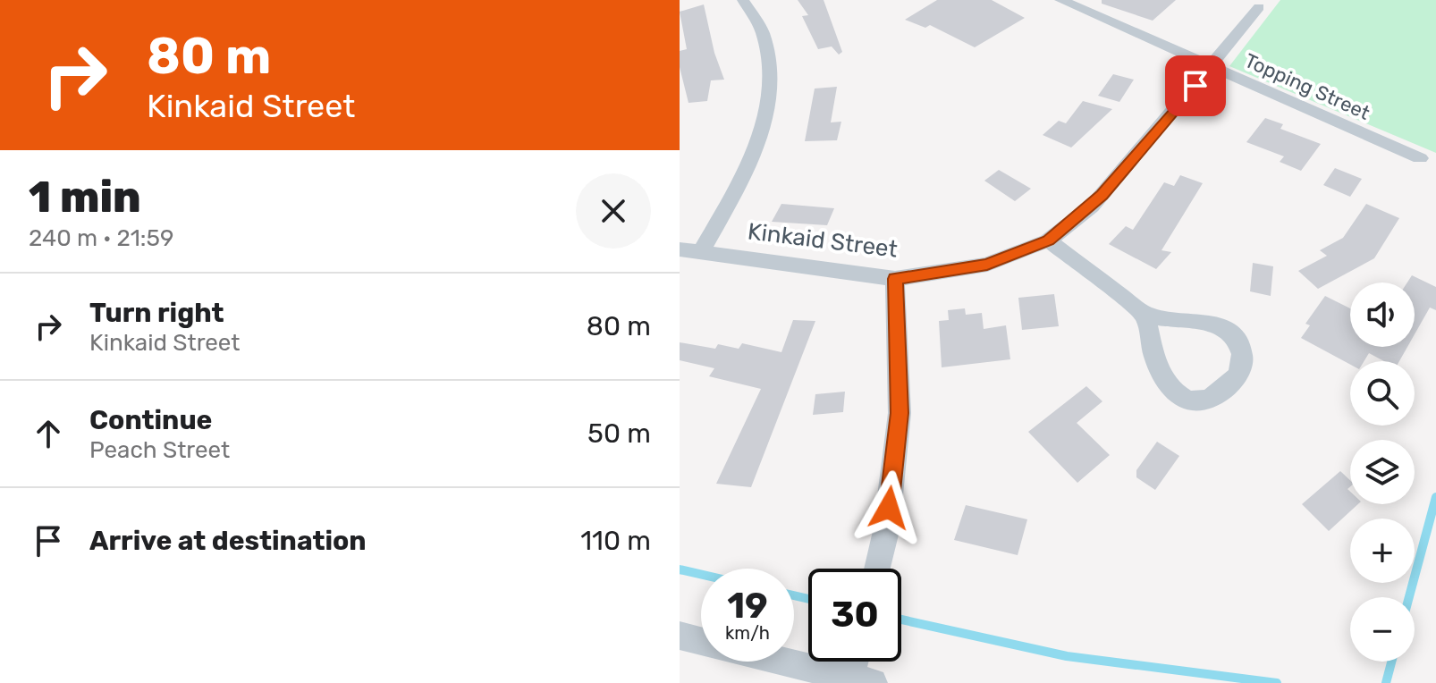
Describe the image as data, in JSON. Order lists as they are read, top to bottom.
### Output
{
  "streets": {
    "street": ["Topping Street", "Kinkaid Street"]
  },
  "crossings": [
    ["Topping Street", "Kinkaid Street"]
  ],
  "page": {
    "turn": ["80 m", "Kinkaid Street"],
    "heading": ["1 min", "240 m · 21:59"],
    "list": [
      {
        "name": "Turn right",
        "note": "Kinkaid Street",
        "value": "80 m"
      },
      {
        "name": "Continue",
        "note": "Peach Street",
        "value": "50 m"
      },
      {
        "name": "Arrive at destination",
        "value": "110 m"
      }
    ],
    "map_buttons": ["+", "−"],
    "speed": "19 km/h",
    "limit": "30"
  }
}
